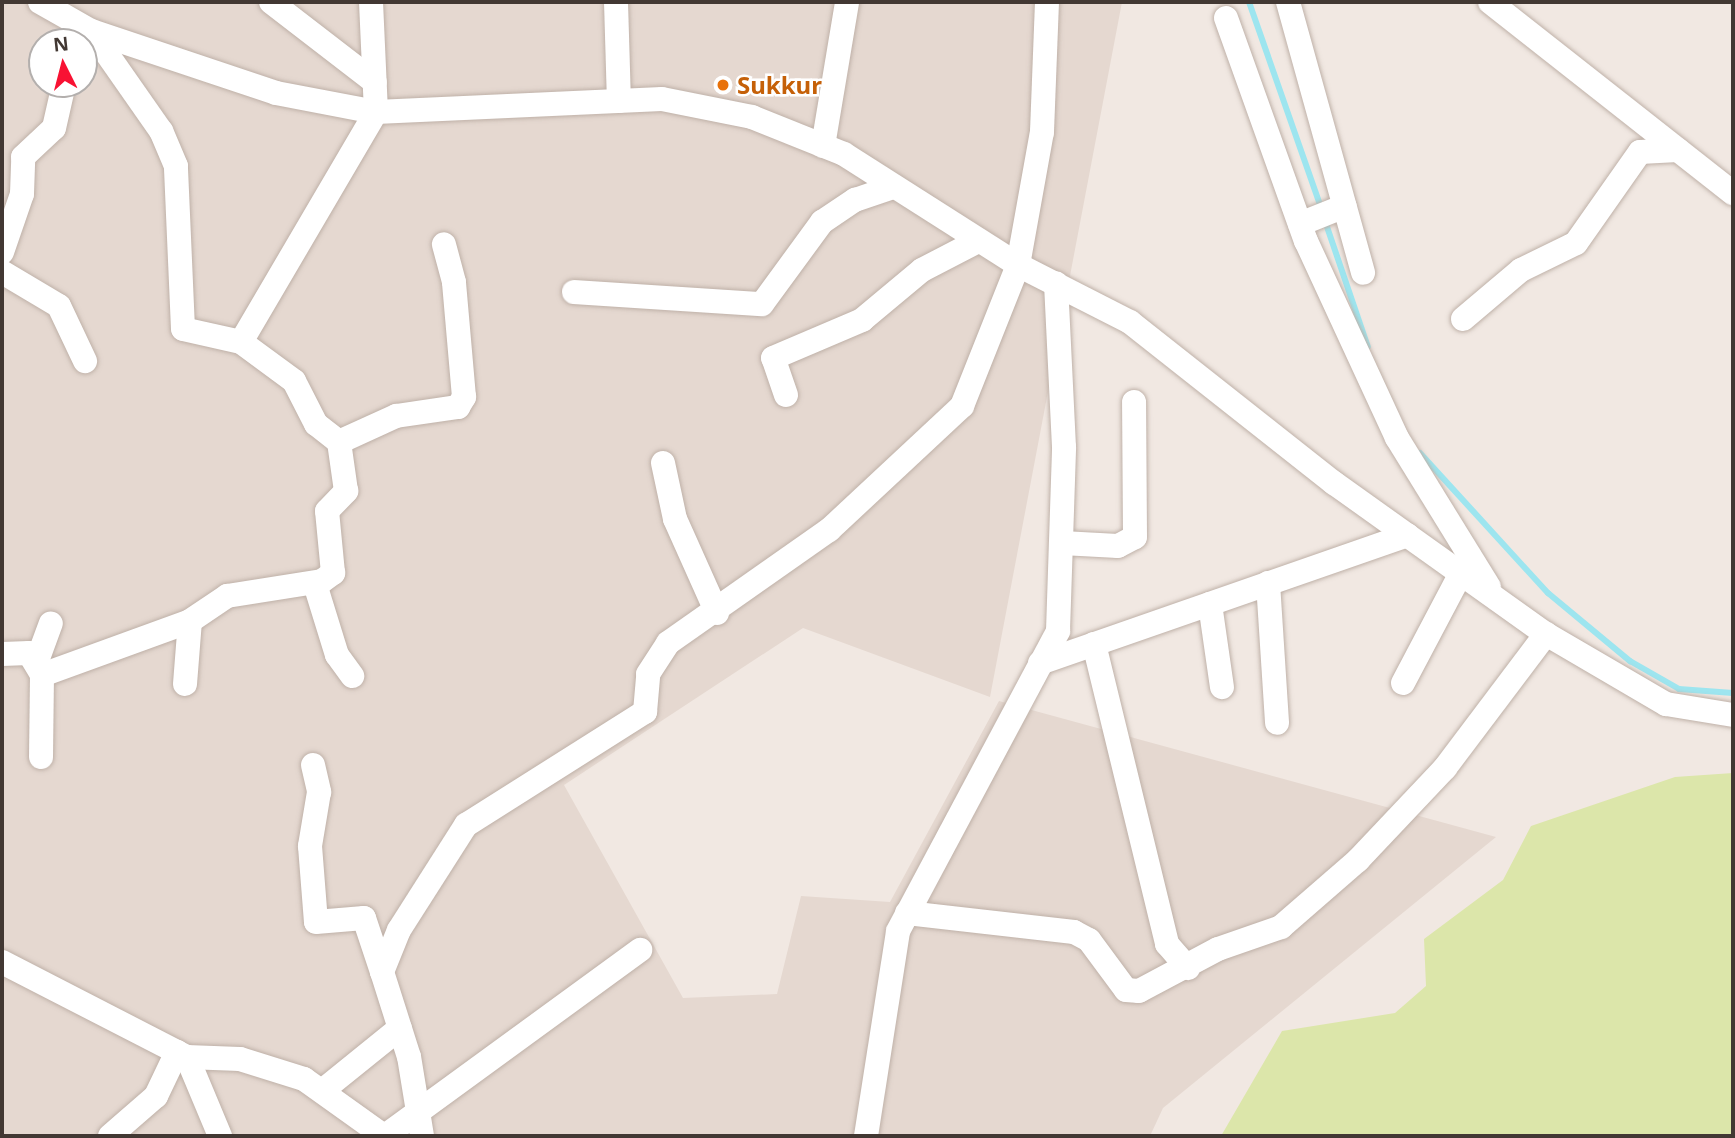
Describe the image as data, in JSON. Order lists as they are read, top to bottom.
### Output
{
  "places": ["Sukkur"],
  "north": "top"
}
